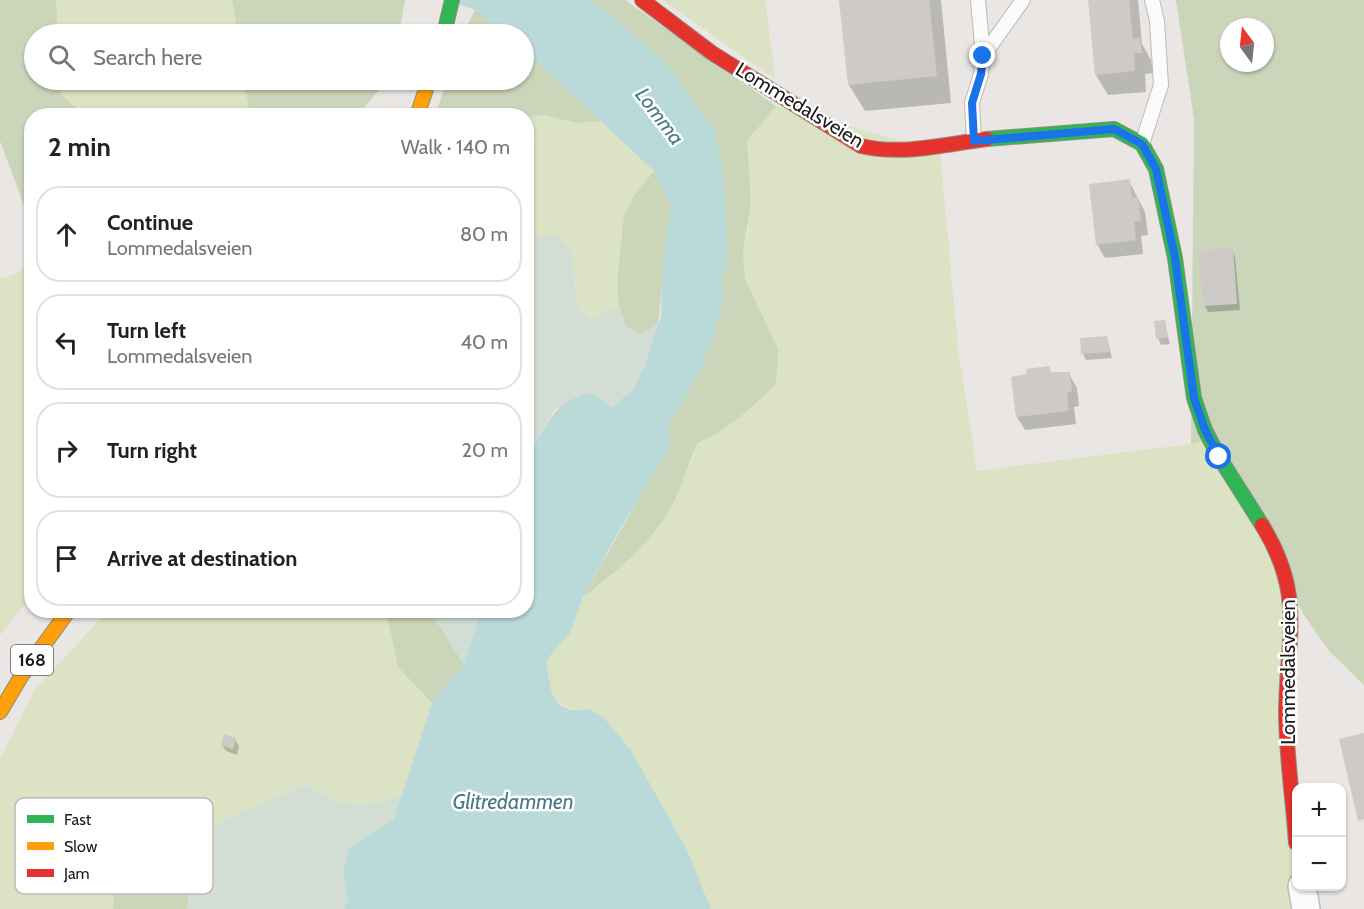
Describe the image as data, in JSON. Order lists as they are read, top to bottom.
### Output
{
  "streets": {
    "street": ["Lommedalsveien", "168"]
  },
  "water": ["Lomma", "Glitredammen"],
  "legend": ["Fast", "Slow", "Jam"],
  "north": "top",
  "page": {
    "search": "Search here",
    "heading": ["2 min", "Walk · 140 m"],
    "list": [
      ["Continue", "Lommedalsveien", "80 m"],
      ["Turn left", "Lommedalsveien", "40 m"],
      ["Turn right", "20 m"],
      "Arrive at destination"
    ],
    "map_buttons": ["+", "−"]
  }
}
